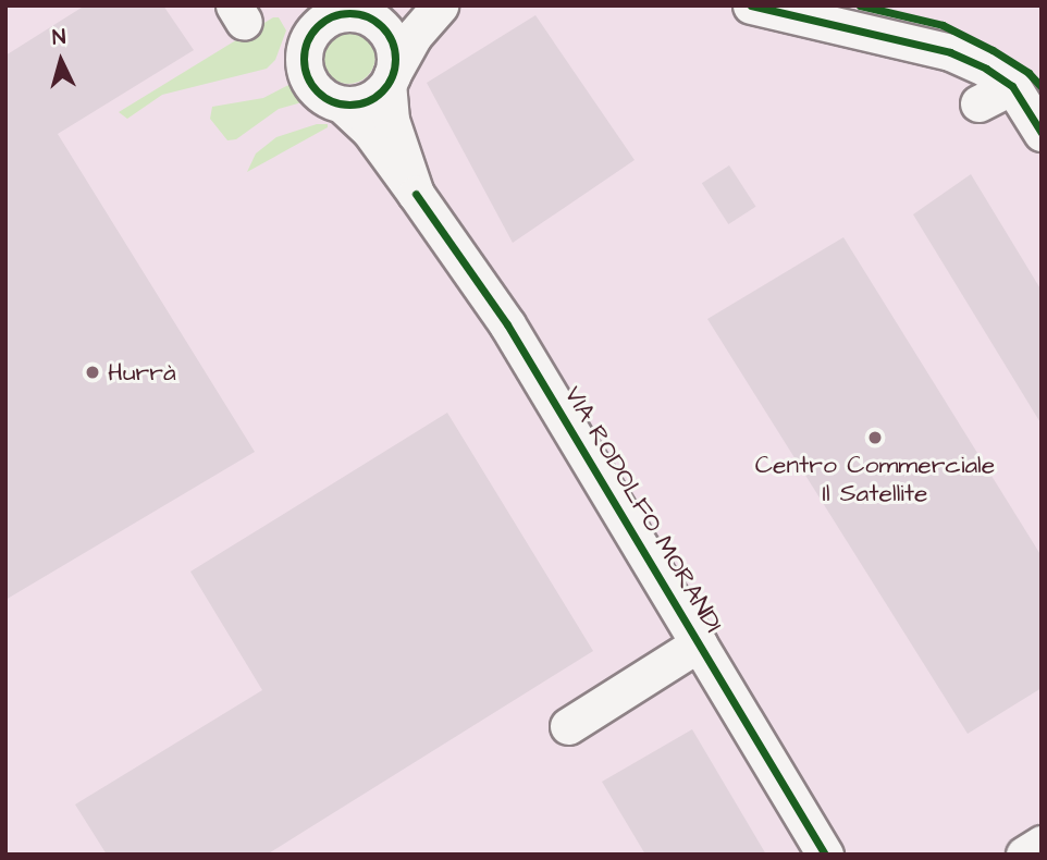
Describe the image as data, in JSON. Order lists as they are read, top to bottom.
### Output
{
  "streets": {
    "street": ["VIA RODOLFO MORANDI"]
  },
  "places": ["Hurrà", "Centro Commerciale Il Satellite"],
  "north": "top"
}
